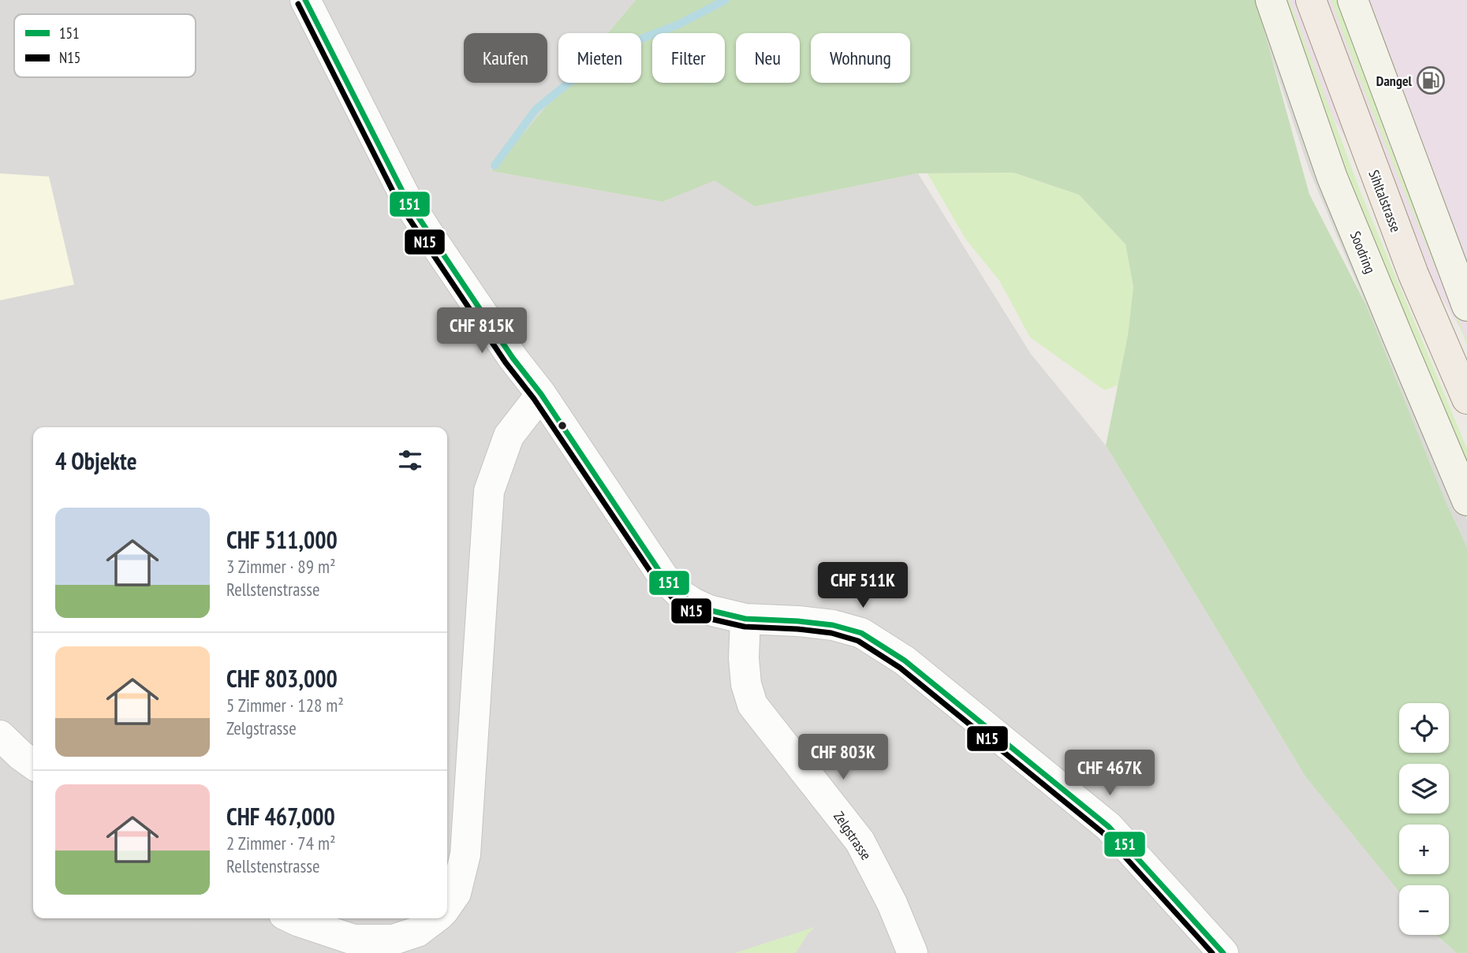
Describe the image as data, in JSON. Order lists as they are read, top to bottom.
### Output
{
  "streets": {
    "main road": ["Sihltalstrasse"],
    "street": ["Soodring", "Zelgstrasse"]
  },
  "places": {
    "fuel station": ["Dangel"]
  },
  "lines": ["transit line 151", "transit line N15"],
  "legend": ["151", "N15"],
  "page": {
    "chip": [
      "Kaufen",
      "Mieten",
      "Filter",
      "Neu",
      "Wohnung"
    ],
    "price": [
      "CHF 815K",
      "CHF 511K",
      "CHF 803K",
      "CHF 467K"
    ],
    "heading": "4 Objekte",
    "list": [
      {
        "name": "CHF 511,000",
        "note": "3 Zimmer · 89 m² · Rellstenstrasse"
      },
      {
        "name": "CHF 803,000",
        "note": "5 Zimmer · 128 m² · Zelgstrasse"
      },
      {
        "name": "CHF 467,000",
        "note": "2 Zimmer · 74 m² · Rellstenstrasse"
      }
    ],
    "map_buttons": ["+", "−"]
  }
}
